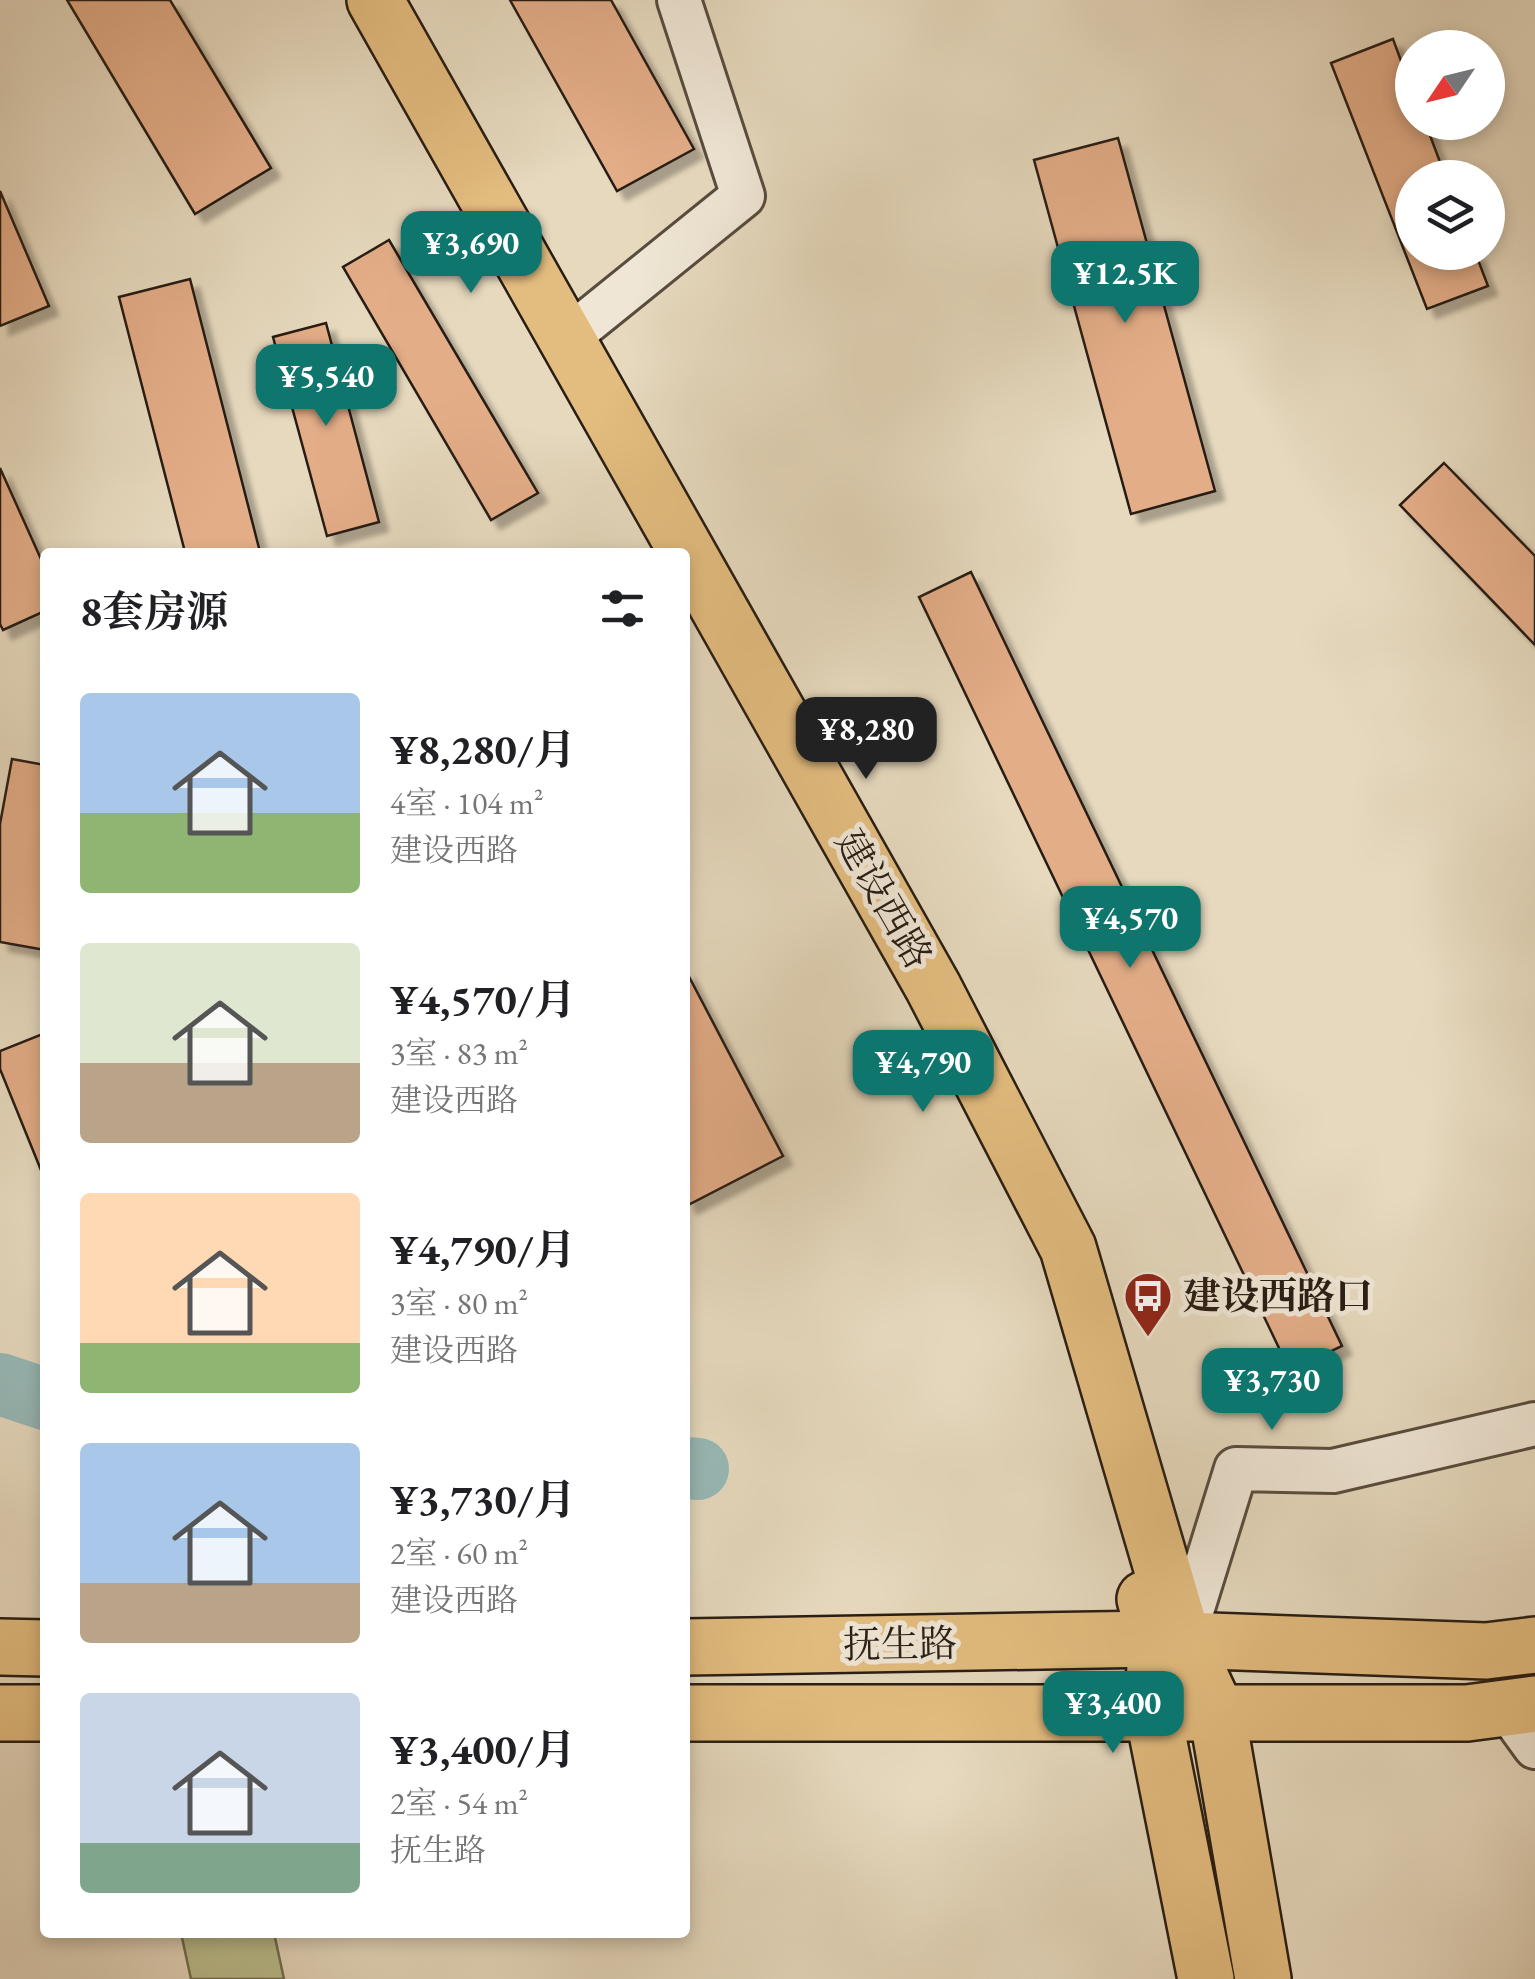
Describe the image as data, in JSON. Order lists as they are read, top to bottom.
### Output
{
  "streets": {
    "main road": ["建设西路", "抚生路"]
  },
  "crossings": [
    ["建设西路", "抚生路"]
  ],
  "places": {
    "bus stop": ["建设西路口"]
  },
  "north": "bottom left",
  "page": {
    "price": [
      "¥3,690",
      "¥12.5K",
      "¥5,540",
      "¥8,280",
      "¥4,570",
      "¥4,790",
      "¥3,730",
      "¥3,400"
    ],
    "heading": "8套房源",
    "list": [
      {
        "name": "¥8,280/月",
        "note": "4室 · 104 m² · 建设西路"
      },
      {
        "name": "¥4,570/月",
        "note": "3室 · 83 m² · 建设西路"
      },
      {
        "name": "¥4,790/月",
        "note": "3室 · 80 m² · 建设西路"
      },
      {
        "name": "¥3,730/月",
        "note": "2室 · 60 m² · 建设西路"
      },
      {
        "name": "¥3,400/月",
        "note": "2室 · 54 m² · 抚生路"
      }
    ]
  }
}
